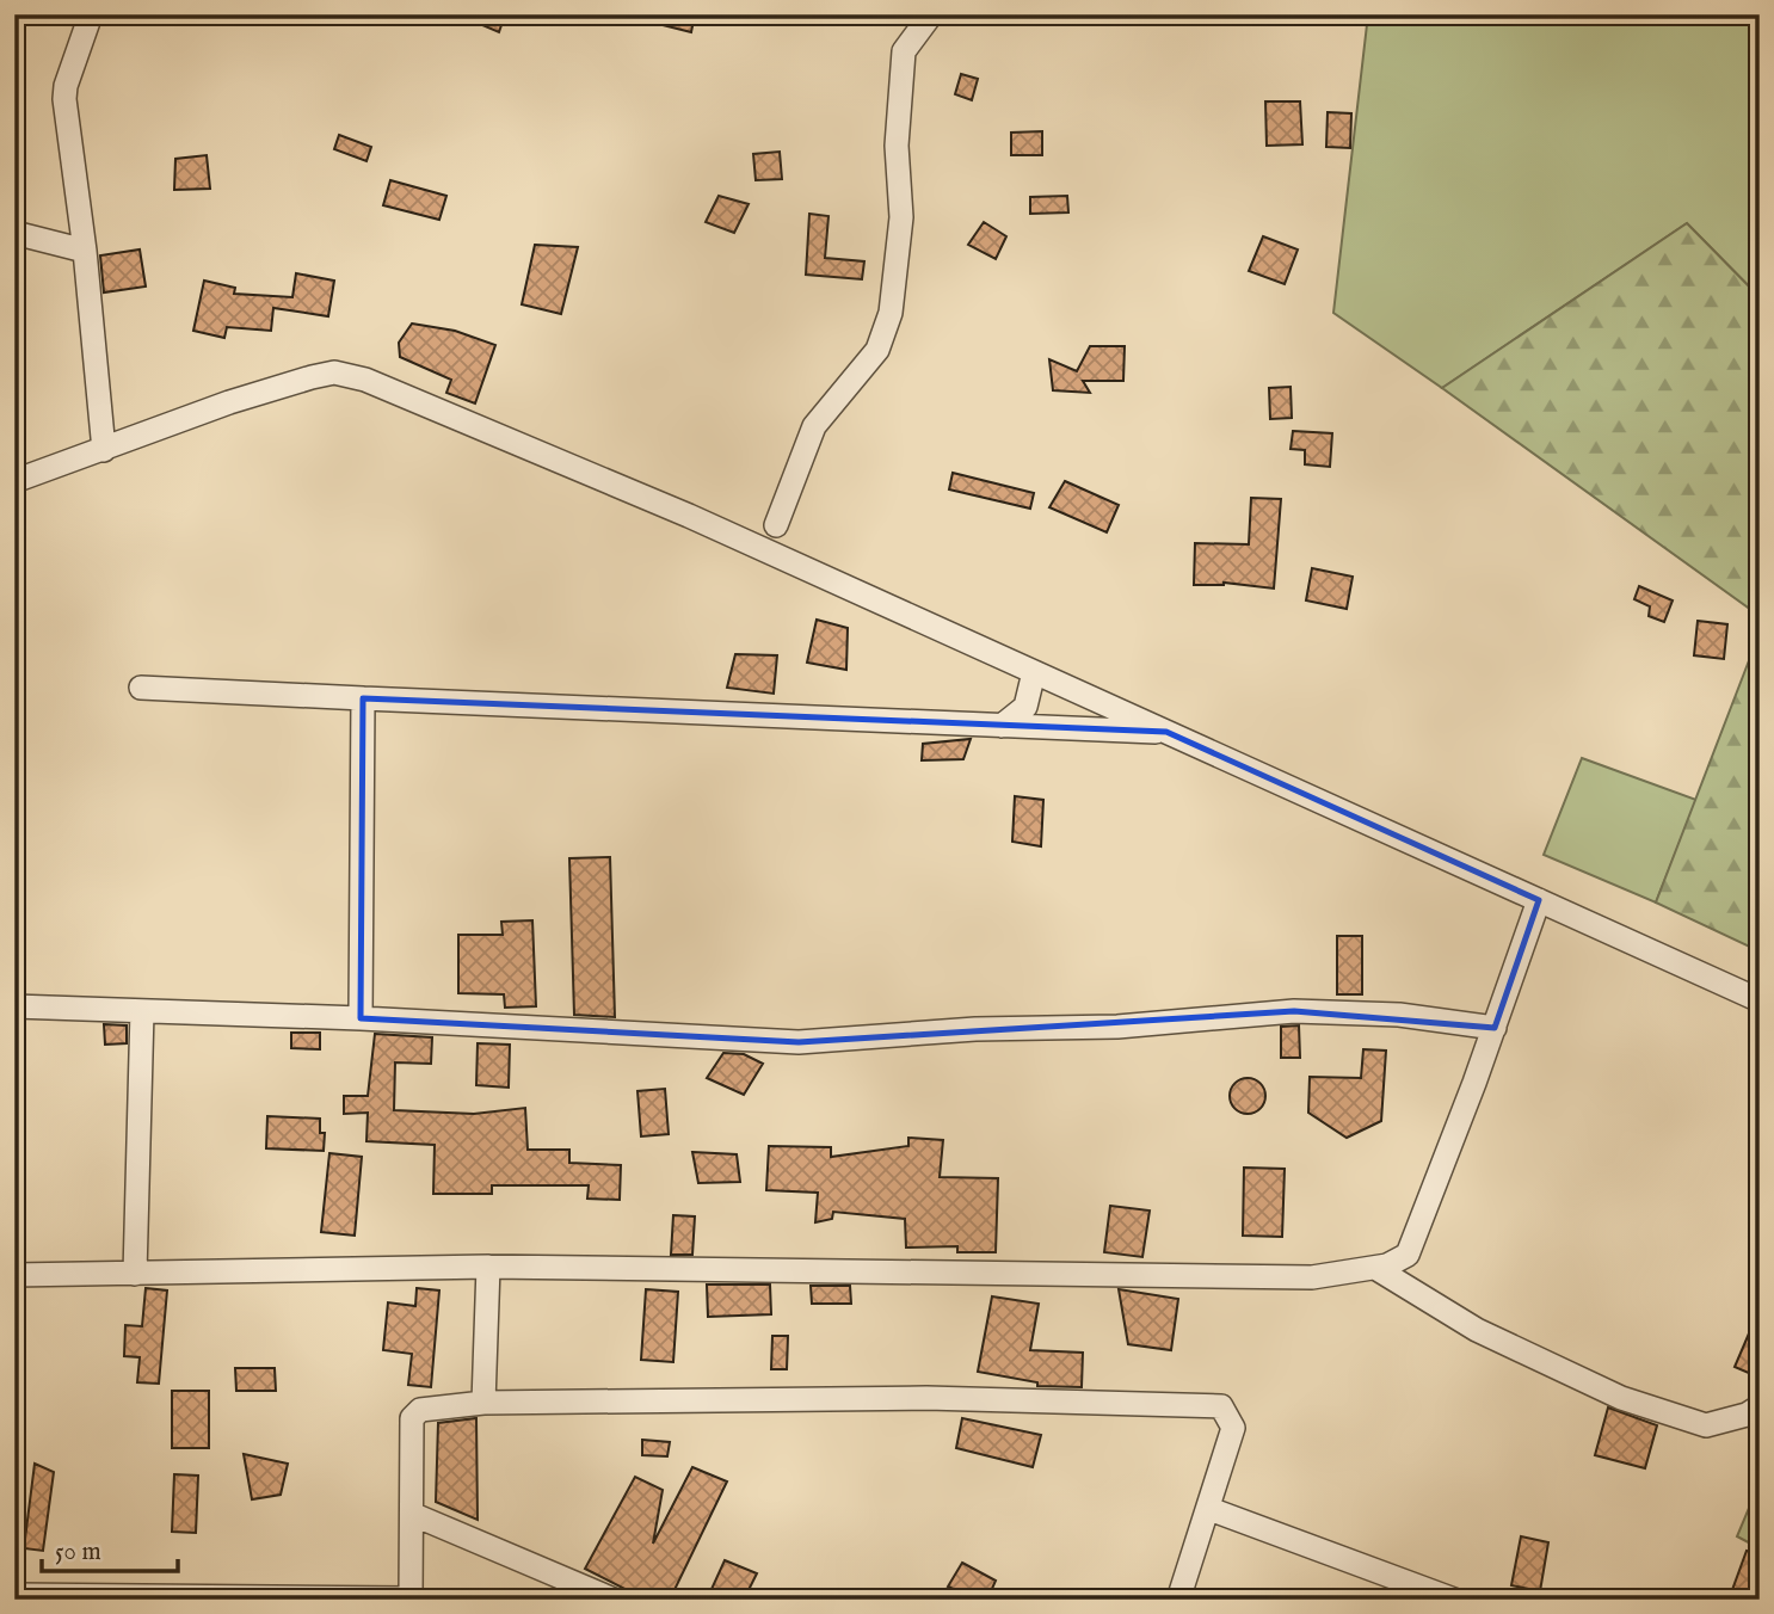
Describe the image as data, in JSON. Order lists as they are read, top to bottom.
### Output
{
  "scale_bar": "50 m"
}
